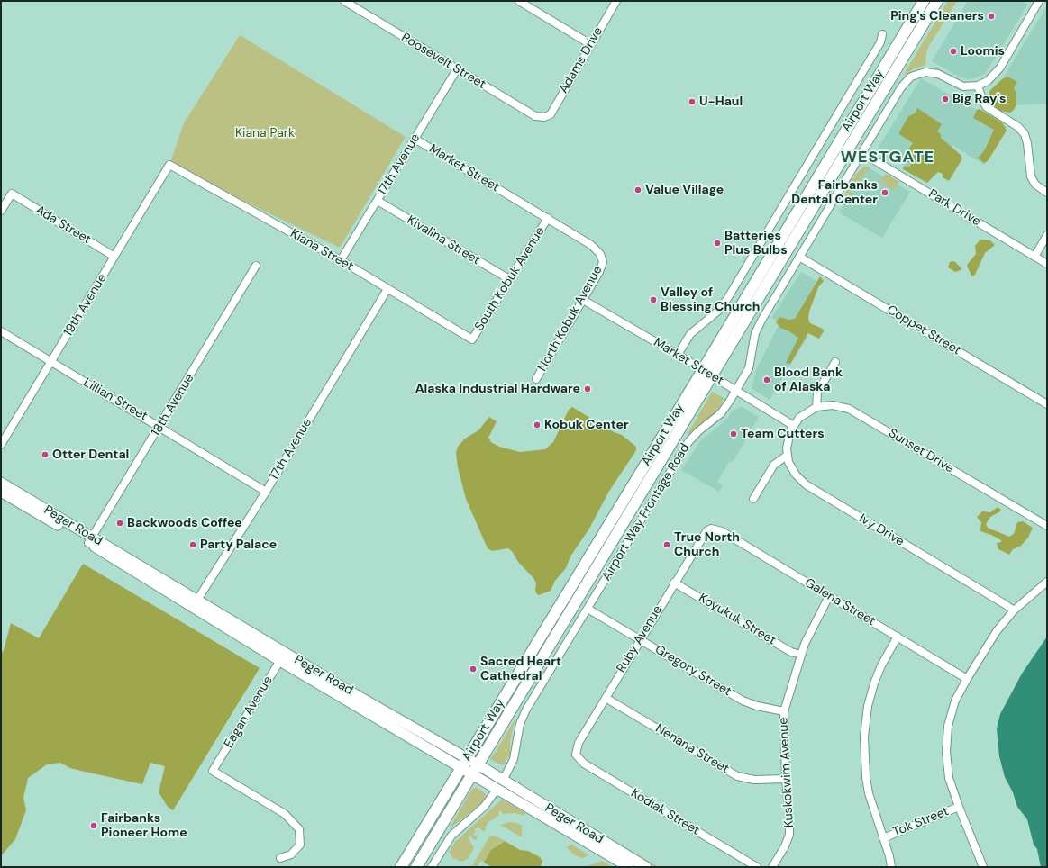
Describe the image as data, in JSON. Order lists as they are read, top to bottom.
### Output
{
  "streets": {
    "main road": ["Airport Way", "Peger Road"],
    "street": [
      "Adams Drive",
      "Roosevelt Street",
      "17th Avenue",
      "Market Street",
      "Park Drive",
      "Ada Street",
      "Kivalina Street",
      "Kiana Street",
      "South Kobuk Avenue",
      "19th Avenue",
      "North Kobuk Avenue",
      "Coppet Street",
      "Lillian Street",
      "18th Avenue",
      "Sunset Drive",
      "Airport Way Frontage Road",
      "Ivy Drive",
      "Galena Street",
      "Koyukuk Street",
      "Ruby Avenue",
      "Gregory Street",
      "Eagan Avenue",
      "Nenana Street",
      "Kuskokwim Avenue",
      "Kodiak Street",
      "Tok Street"
    ]
  },
  "crossings": [
    ["Adams Drive", "Roosevelt Street"],
    ["Roosevelt Street", "17th Avenue"],
    ["Airport Way", "Market Street"],
    ["Airport Way", "Peger Road"],
    ["17th Avenue", "Market Street"],
    ["17th Avenue", "Kivalina Street"],
    ["17th Avenue", "Kiana Street"],
    ["17th Avenue", "Lillian Street"],
    ["17th Avenue", "Peger Road"],
    ["Market Street", "South Kobuk Avenue"],
    ["Market Street", "North Kobuk Avenue"],
    ["Market Street", "Sunset Drive"],
    ["Market Street", "Airport Way Frontage Road"],
    ["Park Drive", "Airport Way Frontage Road"],
    ["Ada Street", "19th Avenue"],
    ["Kivalina Street", "South Kobuk Avenue"],
    ["Kiana Street", "South Kobuk Avenue"],
    ["Kiana Street", "19th Avenue"],
    ["19th Avenue", "Lillian Street"],
    ["Coppet Street", "Airport Way Frontage Road"],
    ["Lillian Street", "18th Avenue"],
    ["18th Avenue", "Peger Road"],
    ["Airport Way Frontage Road", "Peger Road"],
    ["Airport Way Frontage Road", "Gregory Street"],
    ["Peger Road", "Eagan Avenue"],
    ["Galena Street", "Ruby Avenue"],
    ["Galena Street", "Kuskokwim Avenue"],
    ["Koyukuk Street", "Ruby Avenue"],
    ["Koyukuk Street", "Kuskokwim Avenue"],
    ["Ruby Avenue", "Gregory Street"],
    ["Ruby Avenue", "Nenana Street"],
    ["Ruby Avenue", "Kodiak Street"],
    ["Gregory Street", "Kuskokwim Avenue"],
    ["Nenana Street", "Kuskokwim Avenue"]
  ],
  "districts": ["WESTGATE"],
  "parks": ["Kiana Park"],
  "places": [
    "Ping's Cleaners",
    "Loomis",
    "Big Ray's",
    "U-Haul",
    "Value Village",
    "Fairbanks Dental Center",
    "Batteries Plus Bulbs",
    "Valley of Blessing Church",
    "Blood Bank of Alaska",
    "Alaska Industrial Hardware",
    "Kobuk Center",
    "Team Cutters",
    "Otter Dental",
    "Backwoods Coffee",
    "Party Palace",
    "True North Church",
    "Sacred Heart Cathedral",
    "Fairbanks Pioneer Home"
  ]
}
